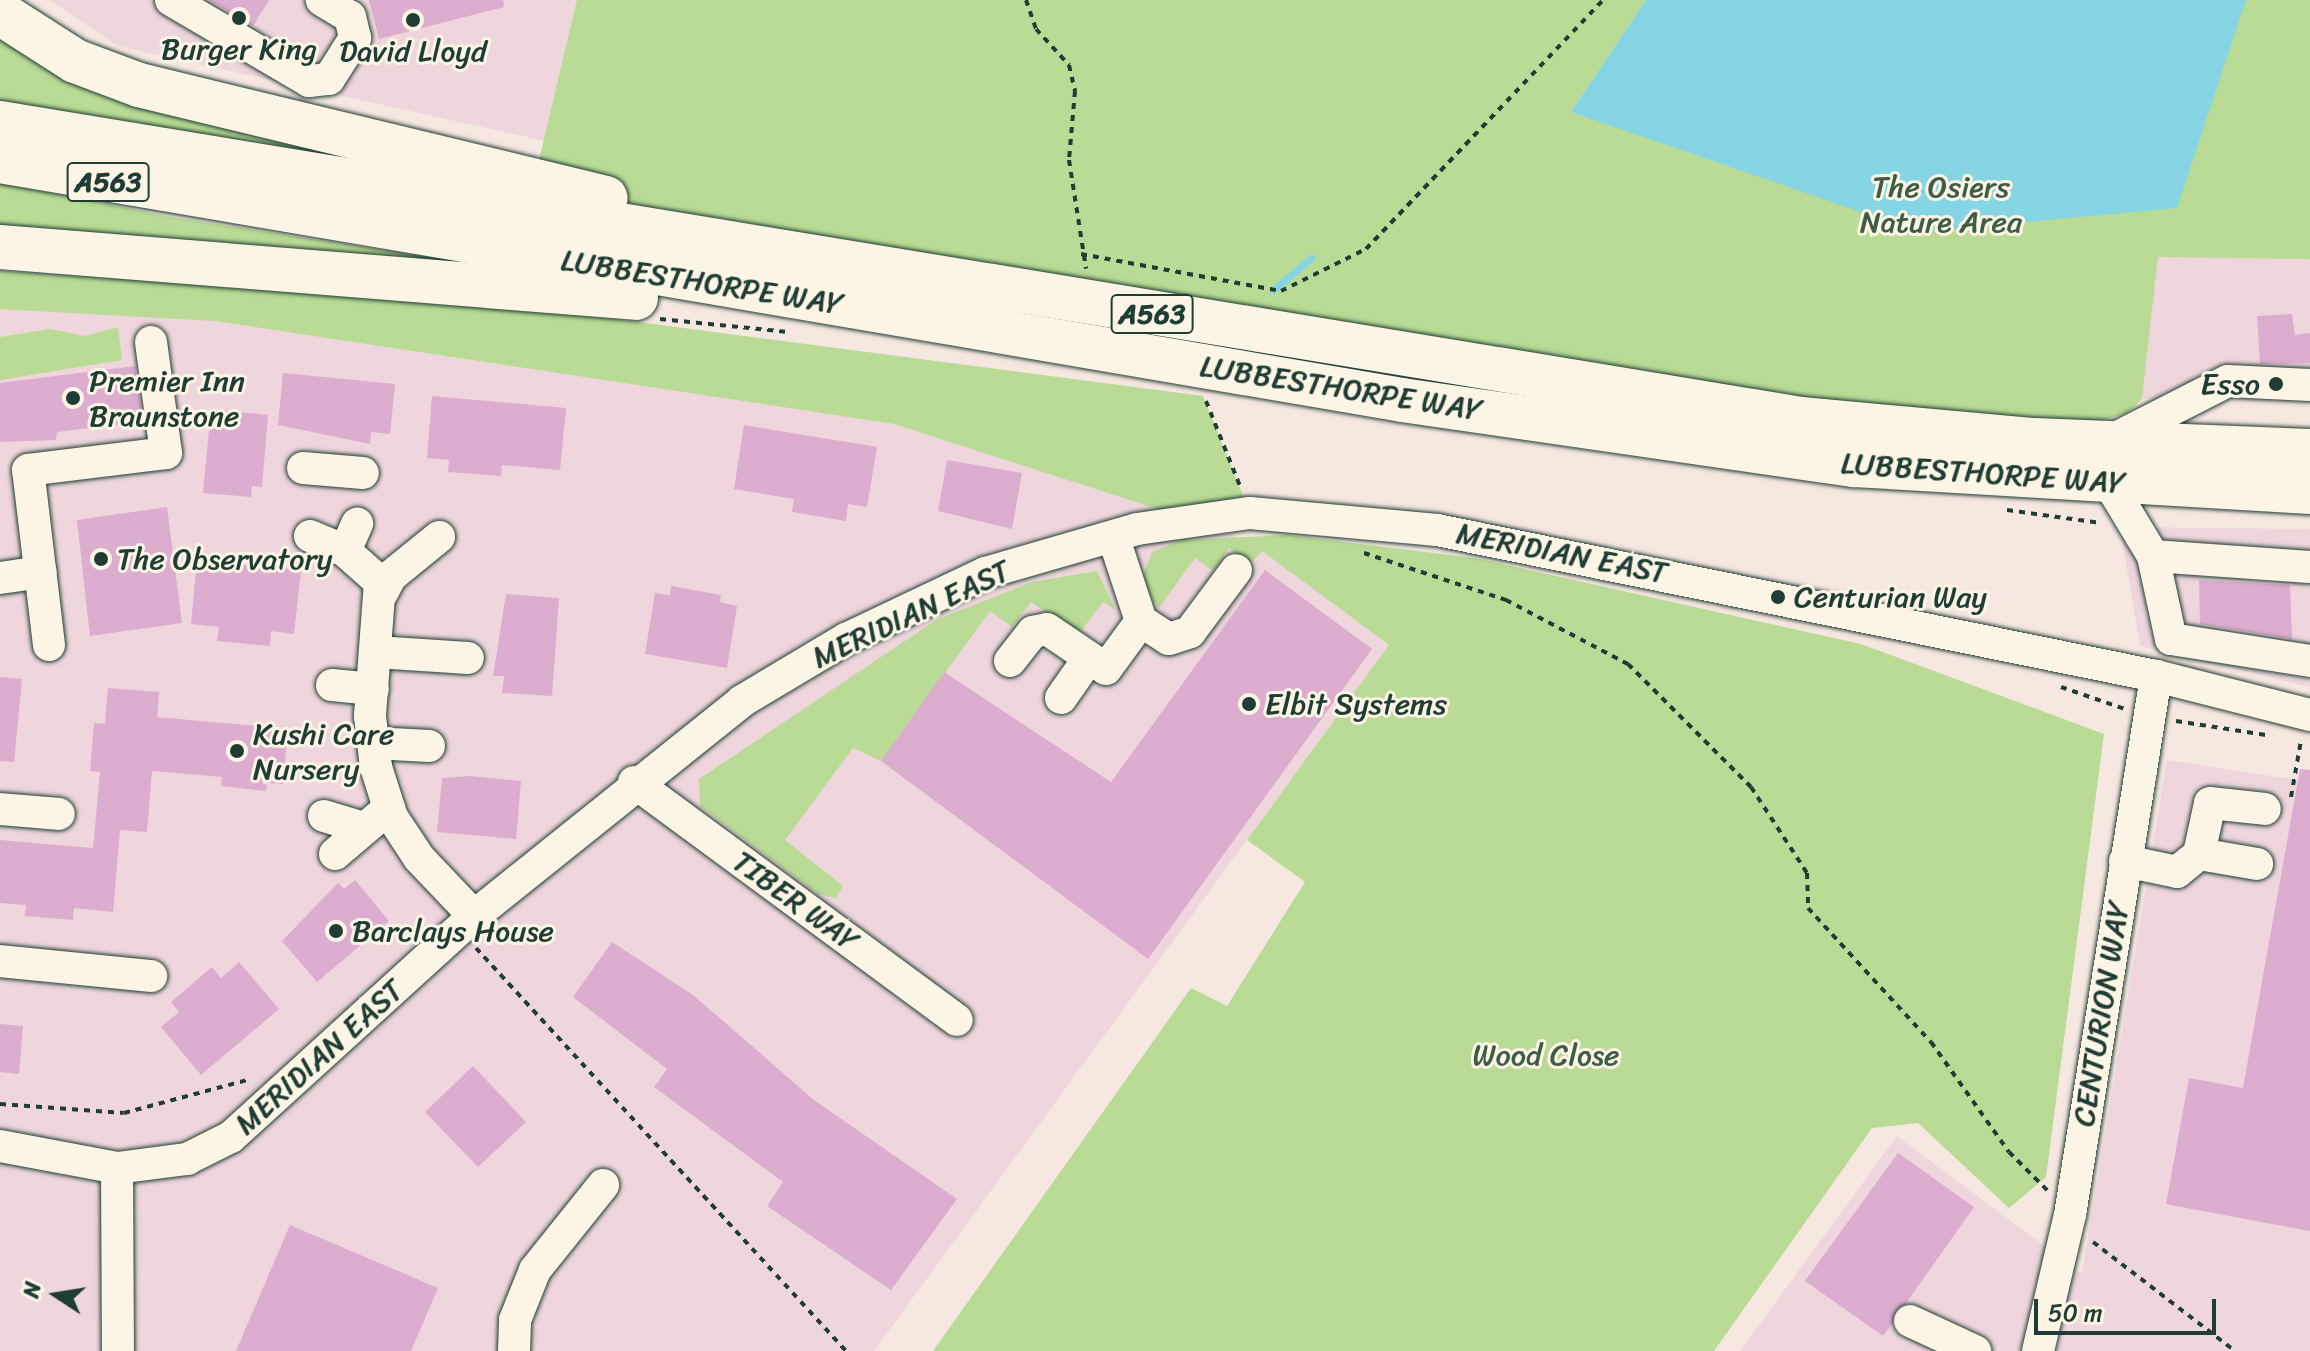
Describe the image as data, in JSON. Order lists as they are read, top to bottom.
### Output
{
  "streets": {
    "highway": ["A563", "LUBBESTHORPE WAY"],
    "street": ["MERIDIAN EAST", "TIBER WAY", "CENTURION WAY"]
  },
  "crossings": [
    ["MERIDIAN EAST", "TIBER WAY"],
    ["MERIDIAN EAST", "CENTURION WAY"]
  ],
  "parks": ["The Osiers Nature Area", "Wood Close"],
  "places": [
    "Burger King",
    "David Lloyd",
    "Esso",
    "Premier Inn Braunstone",
    "The Observatory",
    "Centurian Way",
    "Elbit Systems",
    "Kushi Care Nursery",
    "Barclays House"
  ],
  "scale_bar": "50 m",
  "north": "left"
}
